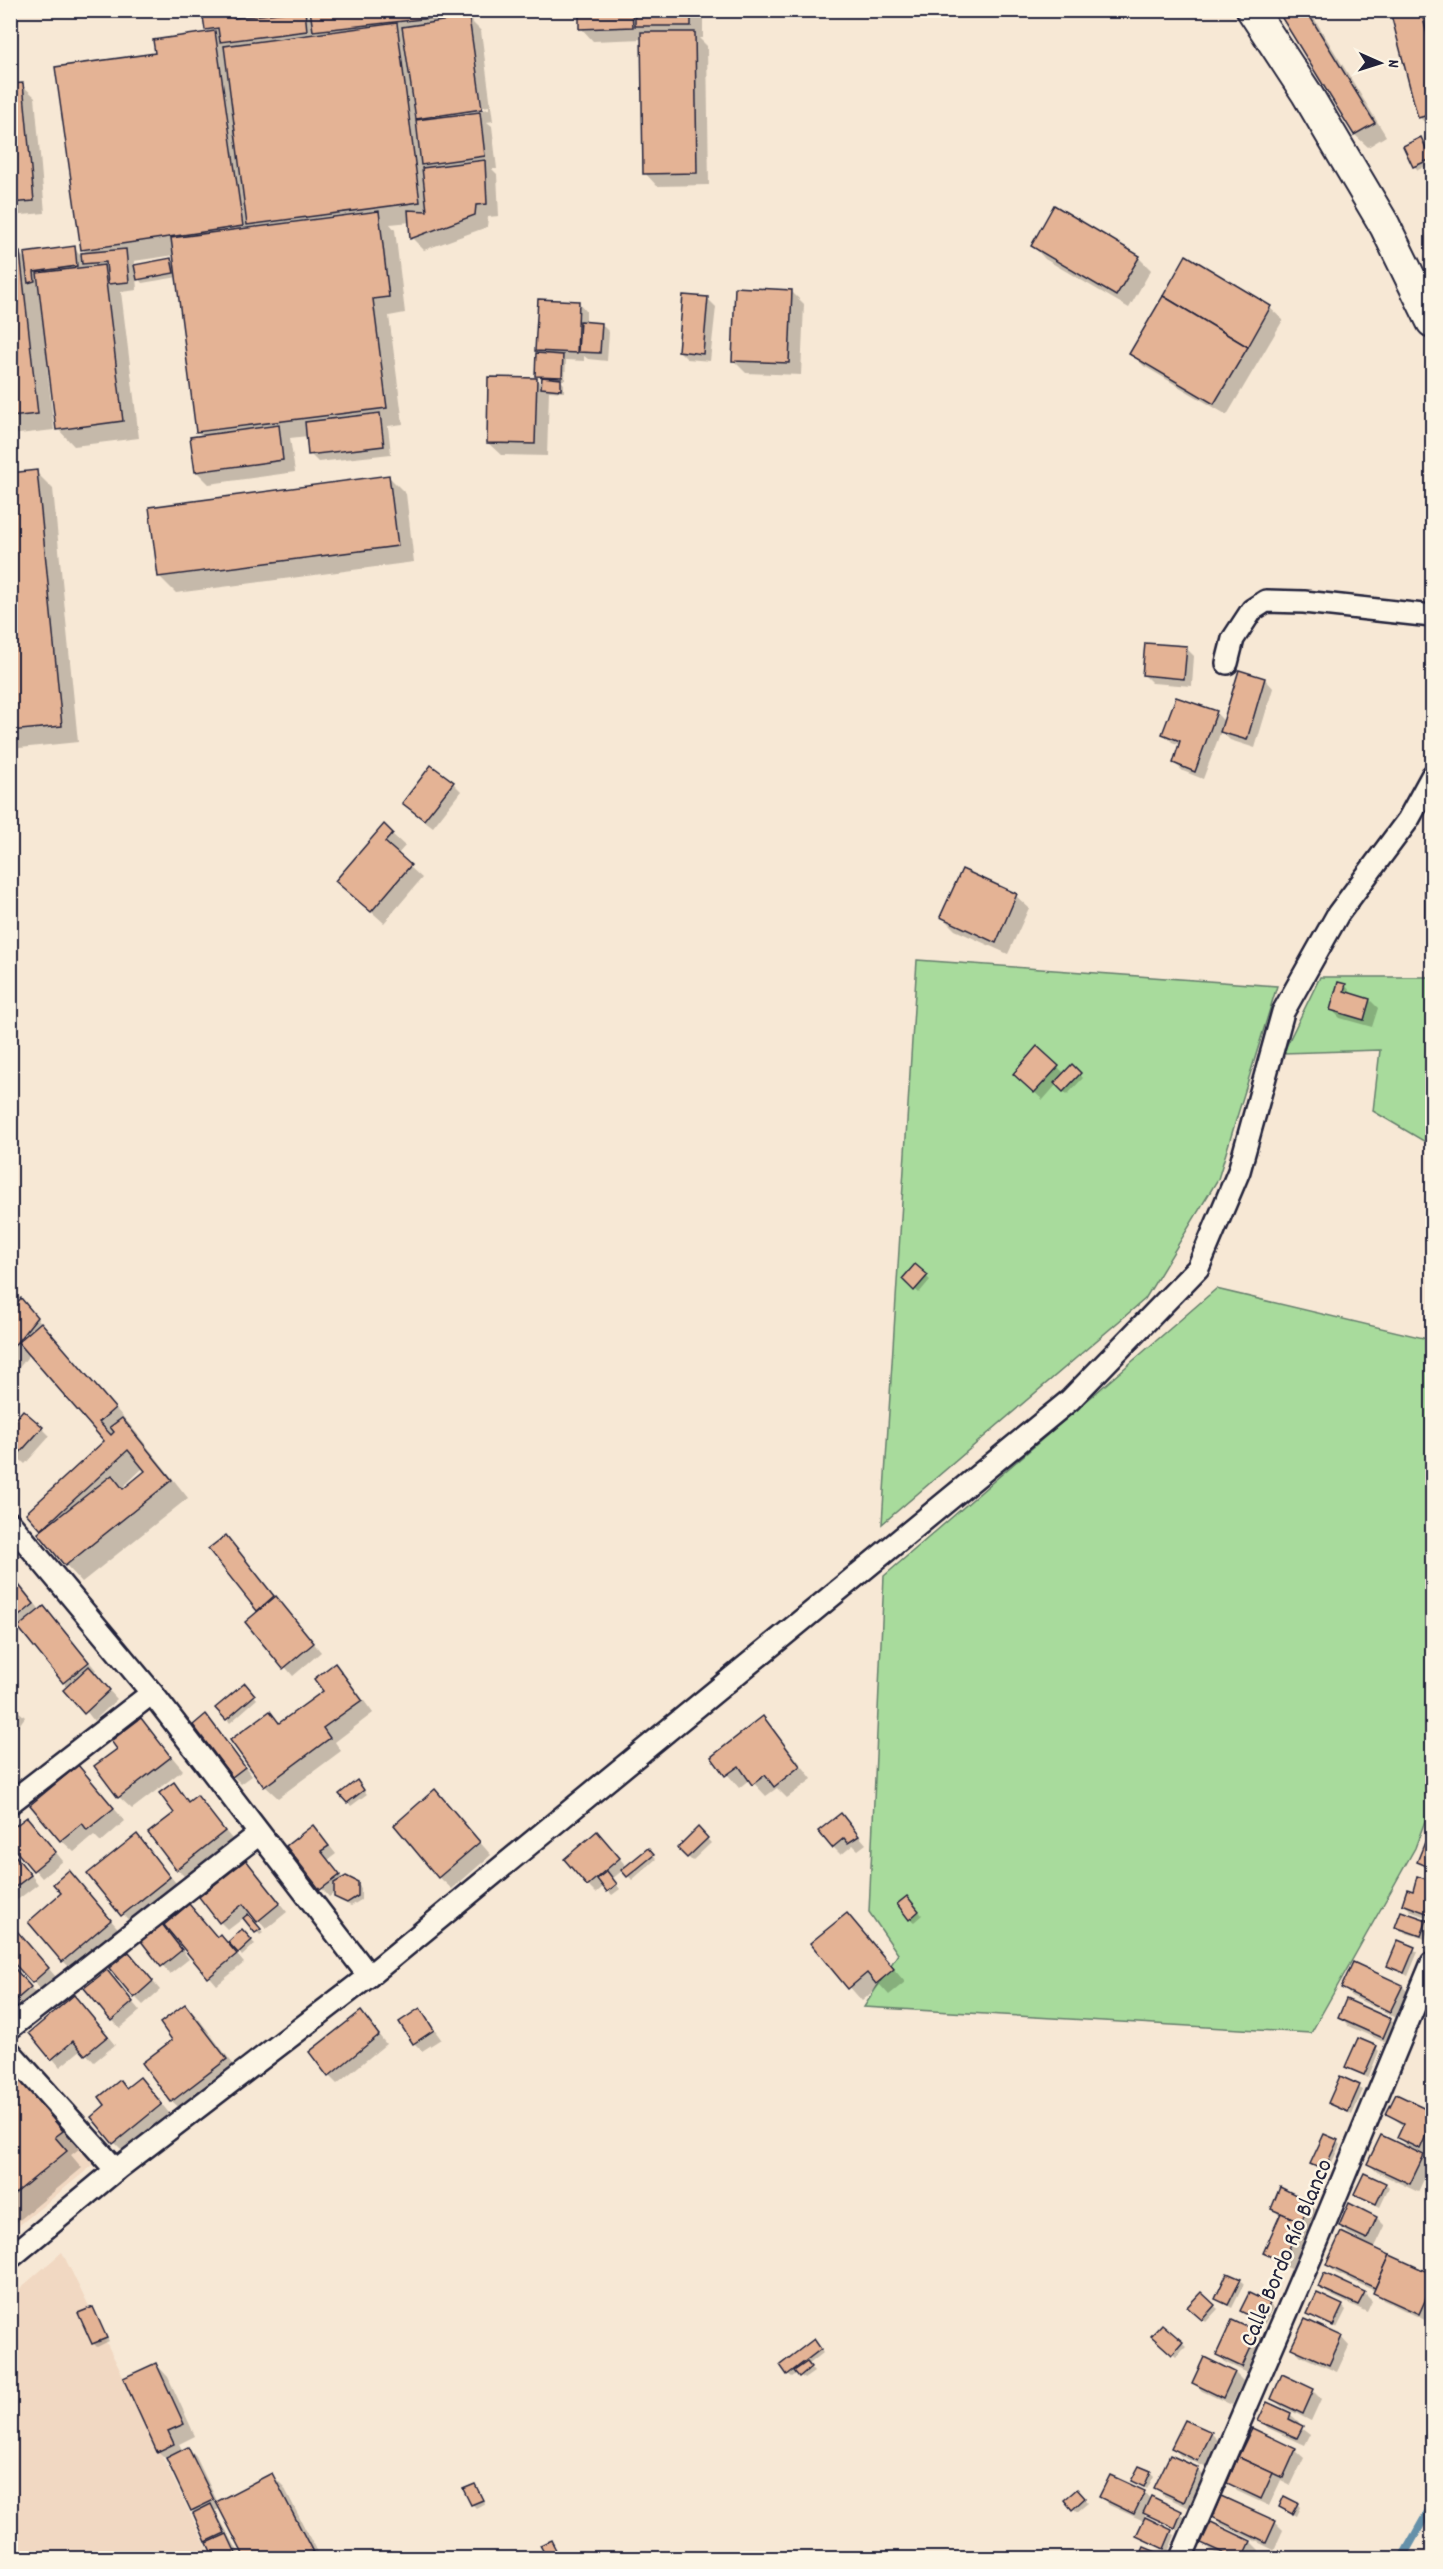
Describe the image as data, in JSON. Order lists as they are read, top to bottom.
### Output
{
  "streets": {
    "street": ["Calle Bordo Río Blanco"]
  },
  "north": "right"
}
